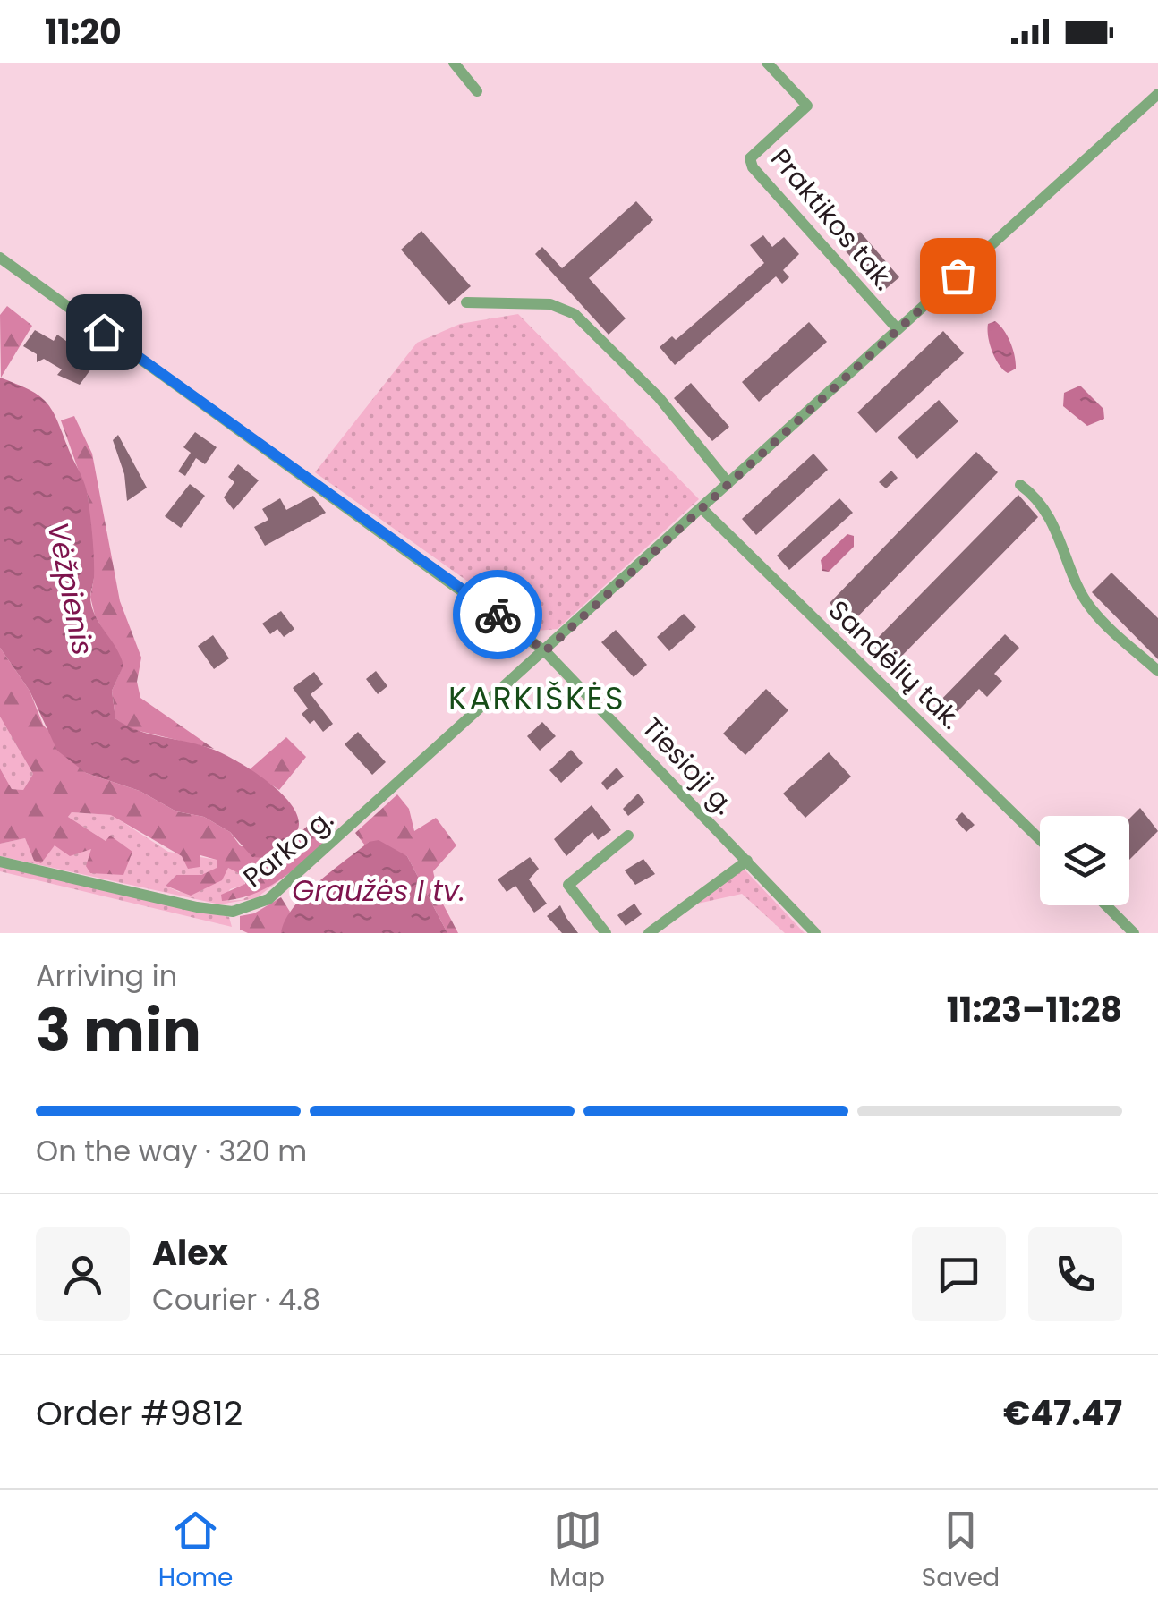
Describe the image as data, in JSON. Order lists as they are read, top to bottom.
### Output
{
  "streets": {
    "street": [
      "Praktikos tak.",
      "Sandėlių tak.",
      "Tiesioji g.",
      "Parko g."
    ]
  },
  "crossings": [
    ["Praktikos tak.", "Parko g."],
    ["Sandėlių tak.", "Parko g."],
    ["Tiesioji g.", "Parko g."]
  ],
  "districts": ["KARKIŠKĖS"],
  "water": ["Vėžpienis", "Graužės I tv."],
  "page": {
    "status": "11:20",
    "heading": ["3 min", "Arriving in", "11:23–11:28"],
    "panel": [
      "Alex",
      "Courier · 4.8",
      "Order #9812",
      "€47.47"
    ],
    "bar": "On the way · 320 m",
    "tabs": ["Home", "Map", "Saved"]
  }
}
